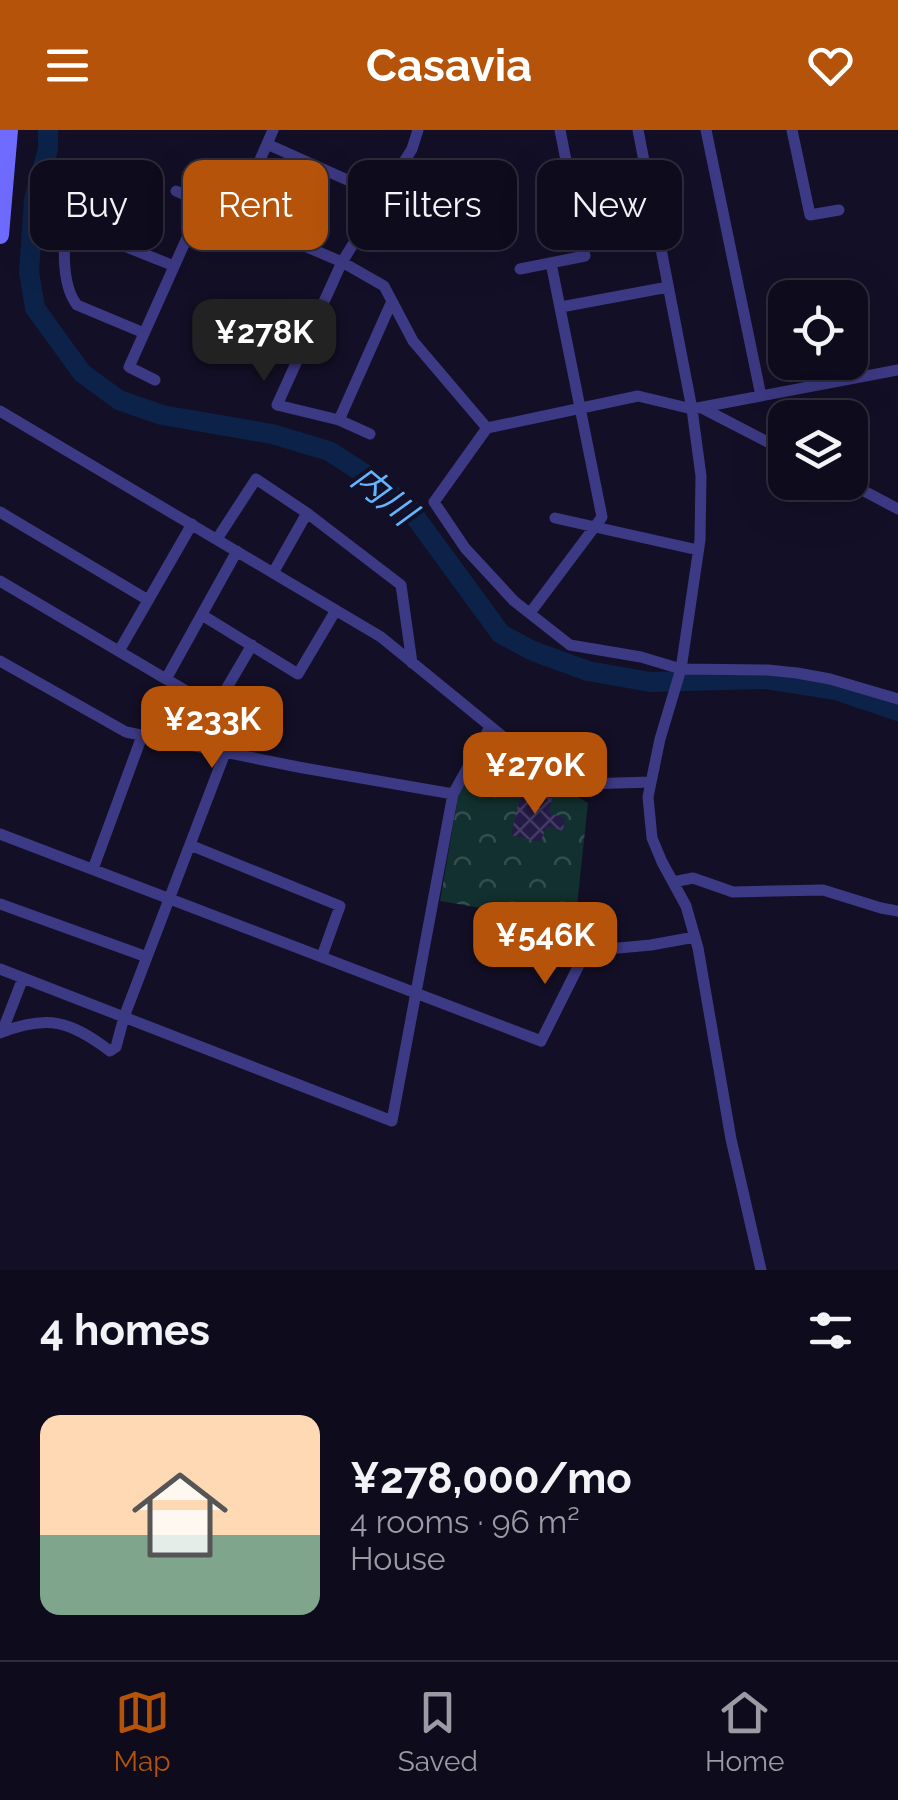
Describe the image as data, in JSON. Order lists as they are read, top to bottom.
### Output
{
  "water": ["内川"],
  "page": {
    "header": "Casavia",
    "chip": [
      "Buy",
      "Rent",
      "Filters",
      "New"
    ],
    "price": [
      "¥278K",
      "¥233K",
      "¥270K",
      "¥546K"
    ],
    "heading": "4 homes",
    "list": [
      {
        "name": "¥278,000/mo",
        "note": "4 rooms · 96 m² · House"
      }
    ],
    "tabs": ["Map", "Saved", "Home"]
  }
}
